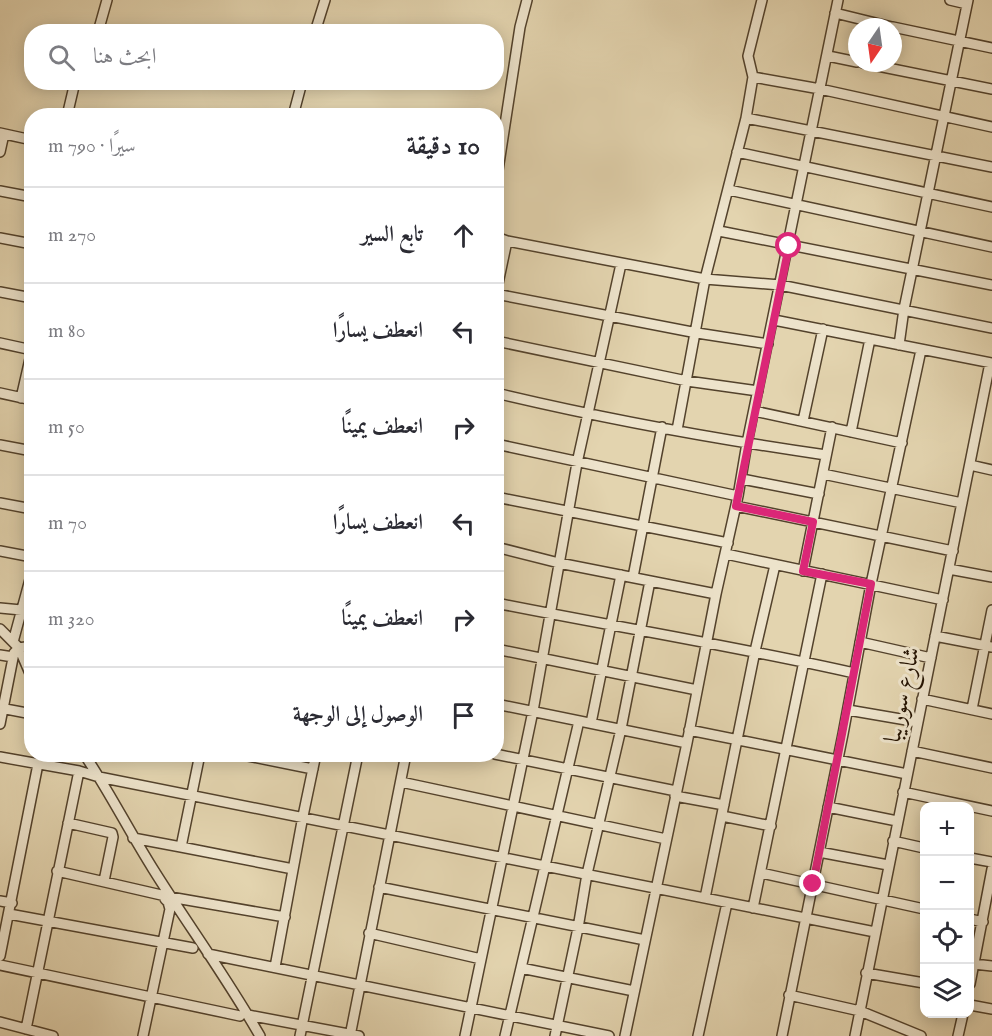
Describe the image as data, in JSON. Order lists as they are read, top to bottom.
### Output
{
  "streets": {
    "street": ["شارع سوريبا"]
  },
  "north": "bottom",
  "page": {
    "search": "ابحث هنا",
    "heading": ["10 دقيقة", "سيرًا · 790 m"],
    "list": [
      ["تابع السير", "270 m"],
      ["انعطف يسارًا", "80 m"],
      ["انعطف يمينًا", "50 m"],
      ["انعطف يسارًا", "70 m"],
      ["انعطف يمينًا", "320 m"],
      "الوصول إلى الوجهة"
    ],
    "map_buttons": ["+", "−"]
  }
}
